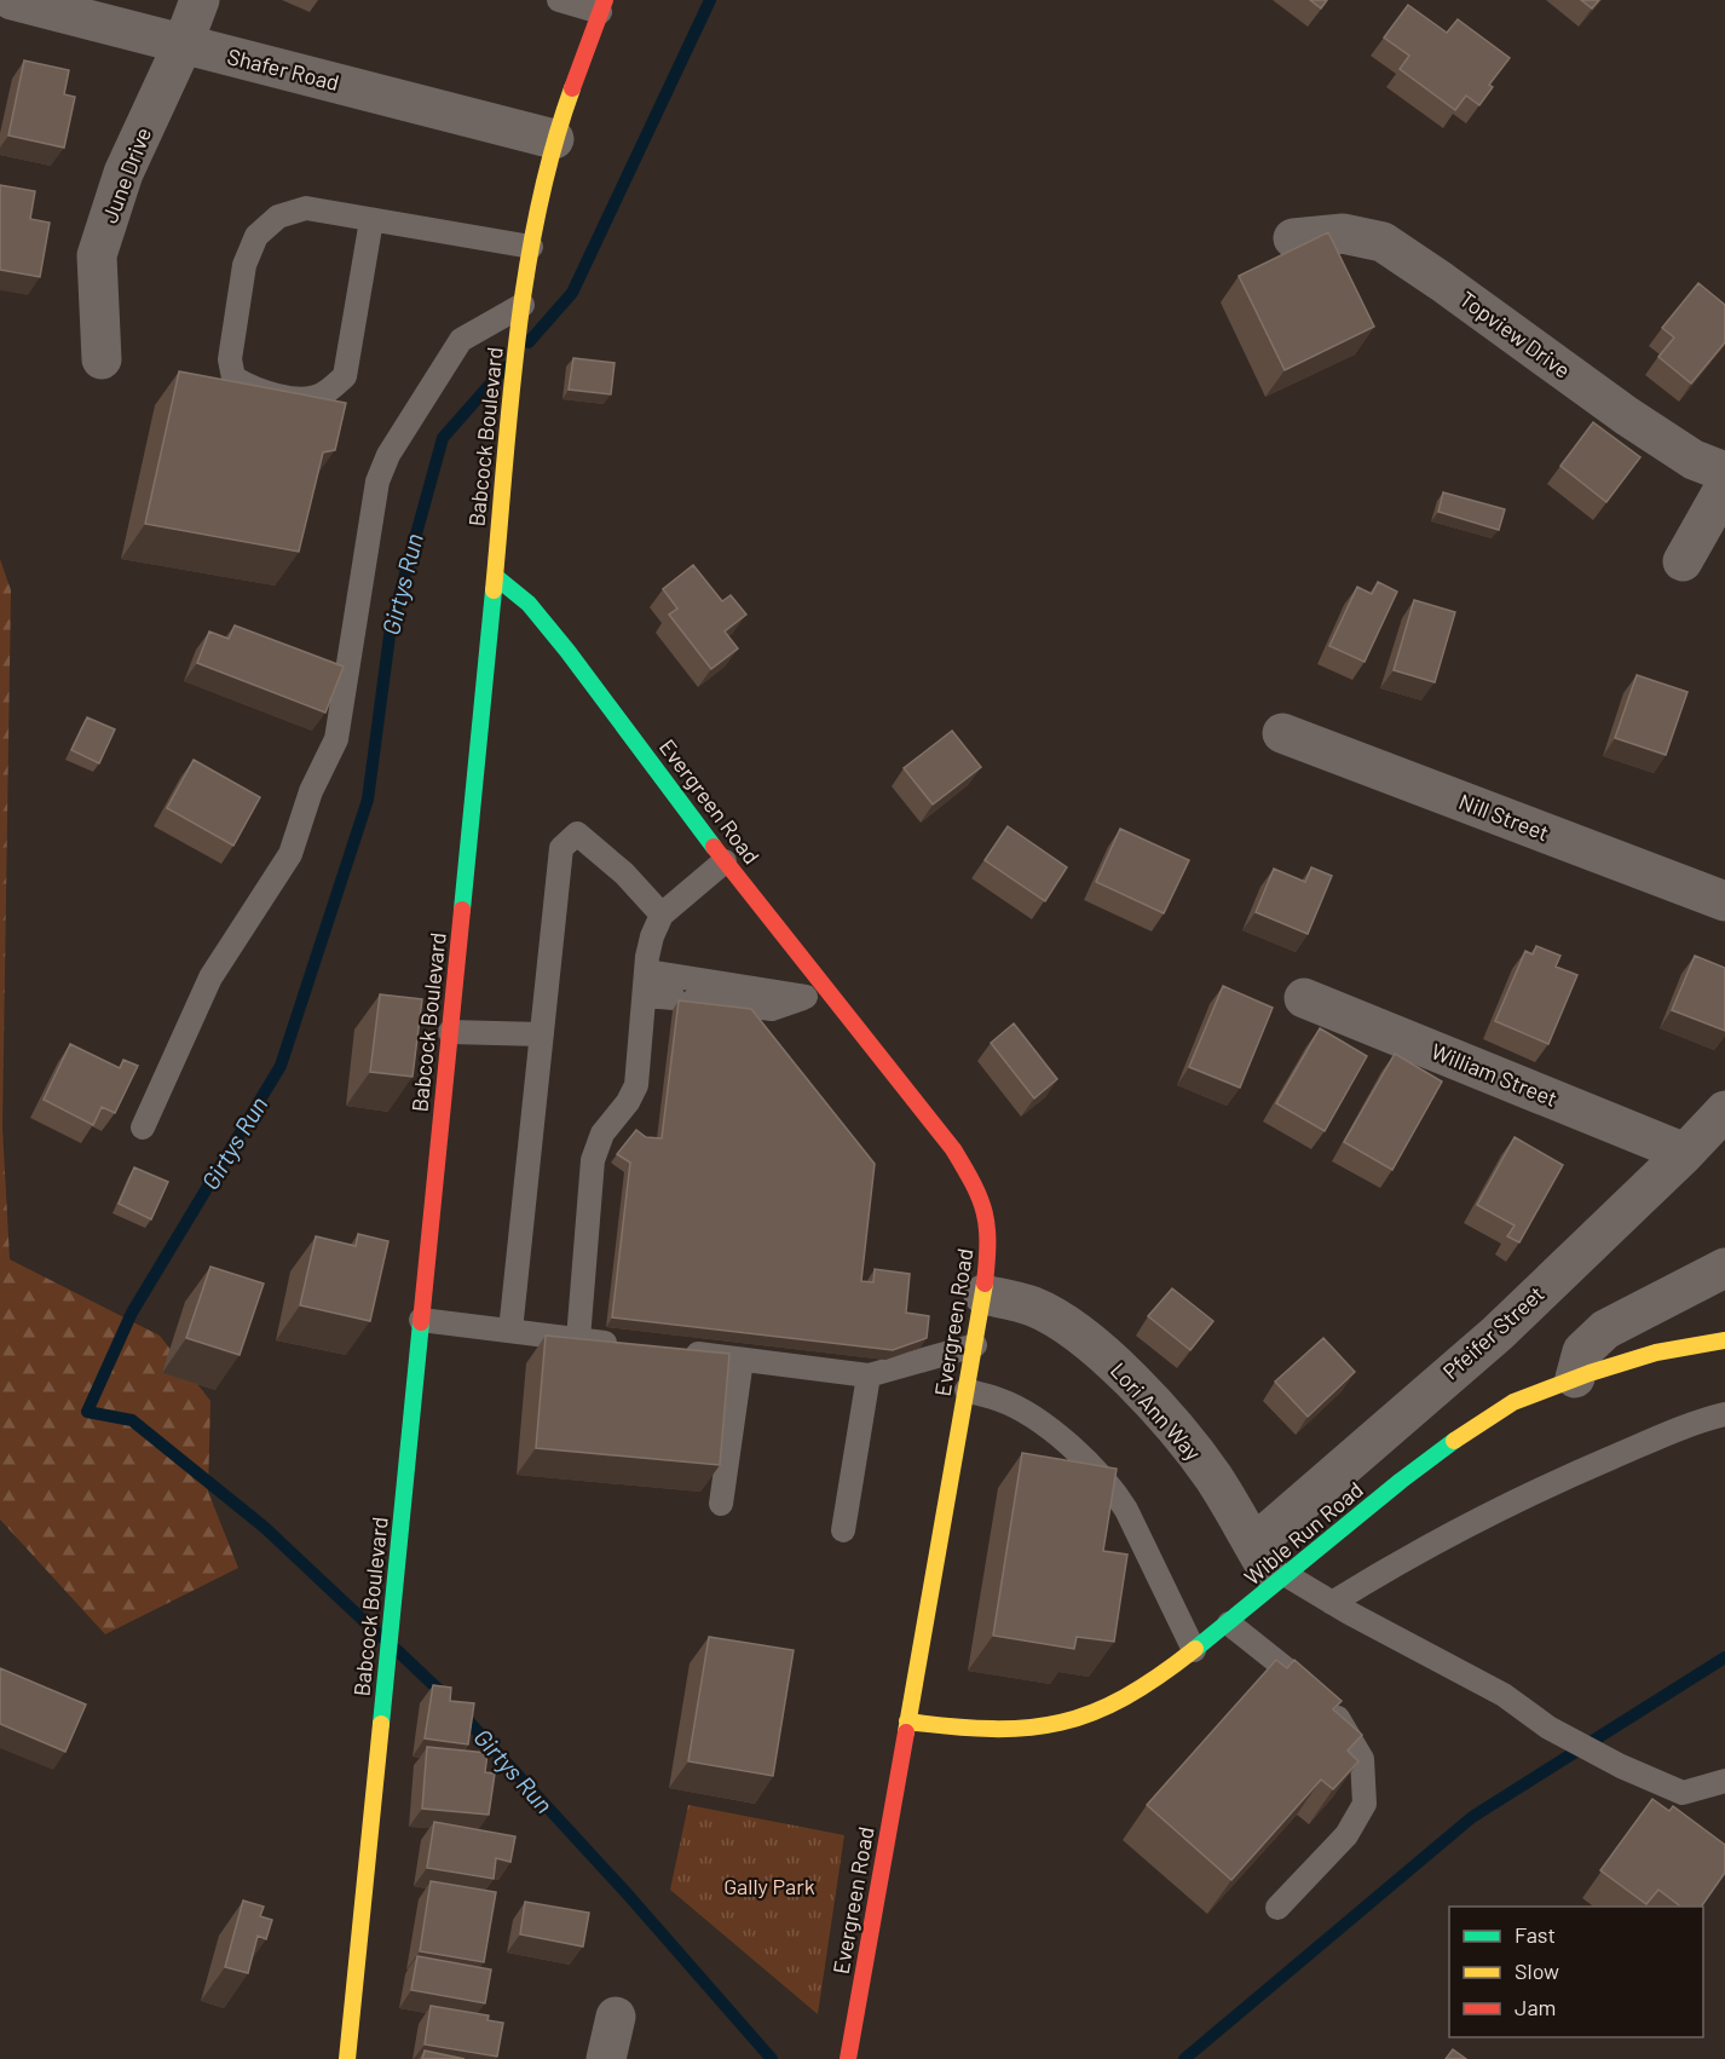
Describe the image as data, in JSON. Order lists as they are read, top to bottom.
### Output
{
  "streets": {
    "street": [
      "Shafer Road",
      "June Drive",
      "Topview Drive",
      "Babcock Boulevard",
      "Evergreen Road",
      "Nill Street",
      "William Street",
      "Pfeifer Street",
      "Lori Ann Way",
      "Wible Run Road"
    ]
  },
  "crossings": [
    ["Shafer Road", "June Drive"],
    ["Shafer Road", "Babcock Boulevard"],
    ["Babcock Boulevard", "Evergreen Road"],
    ["Evergreen Road", "Lori Ann Way"],
    ["Evergreen Road", "Wible Run Road"],
    ["William Street", "Pfeifer Street"],
    ["Pfeifer Street", "Lori Ann Way"],
    ["Lori Ann Way", "Wible Run Road"]
  ],
  "water": ["Girtys Run"],
  "parks": ["Gally Park"],
  "legend": ["Fast", "Slow", "Jam"]
}
